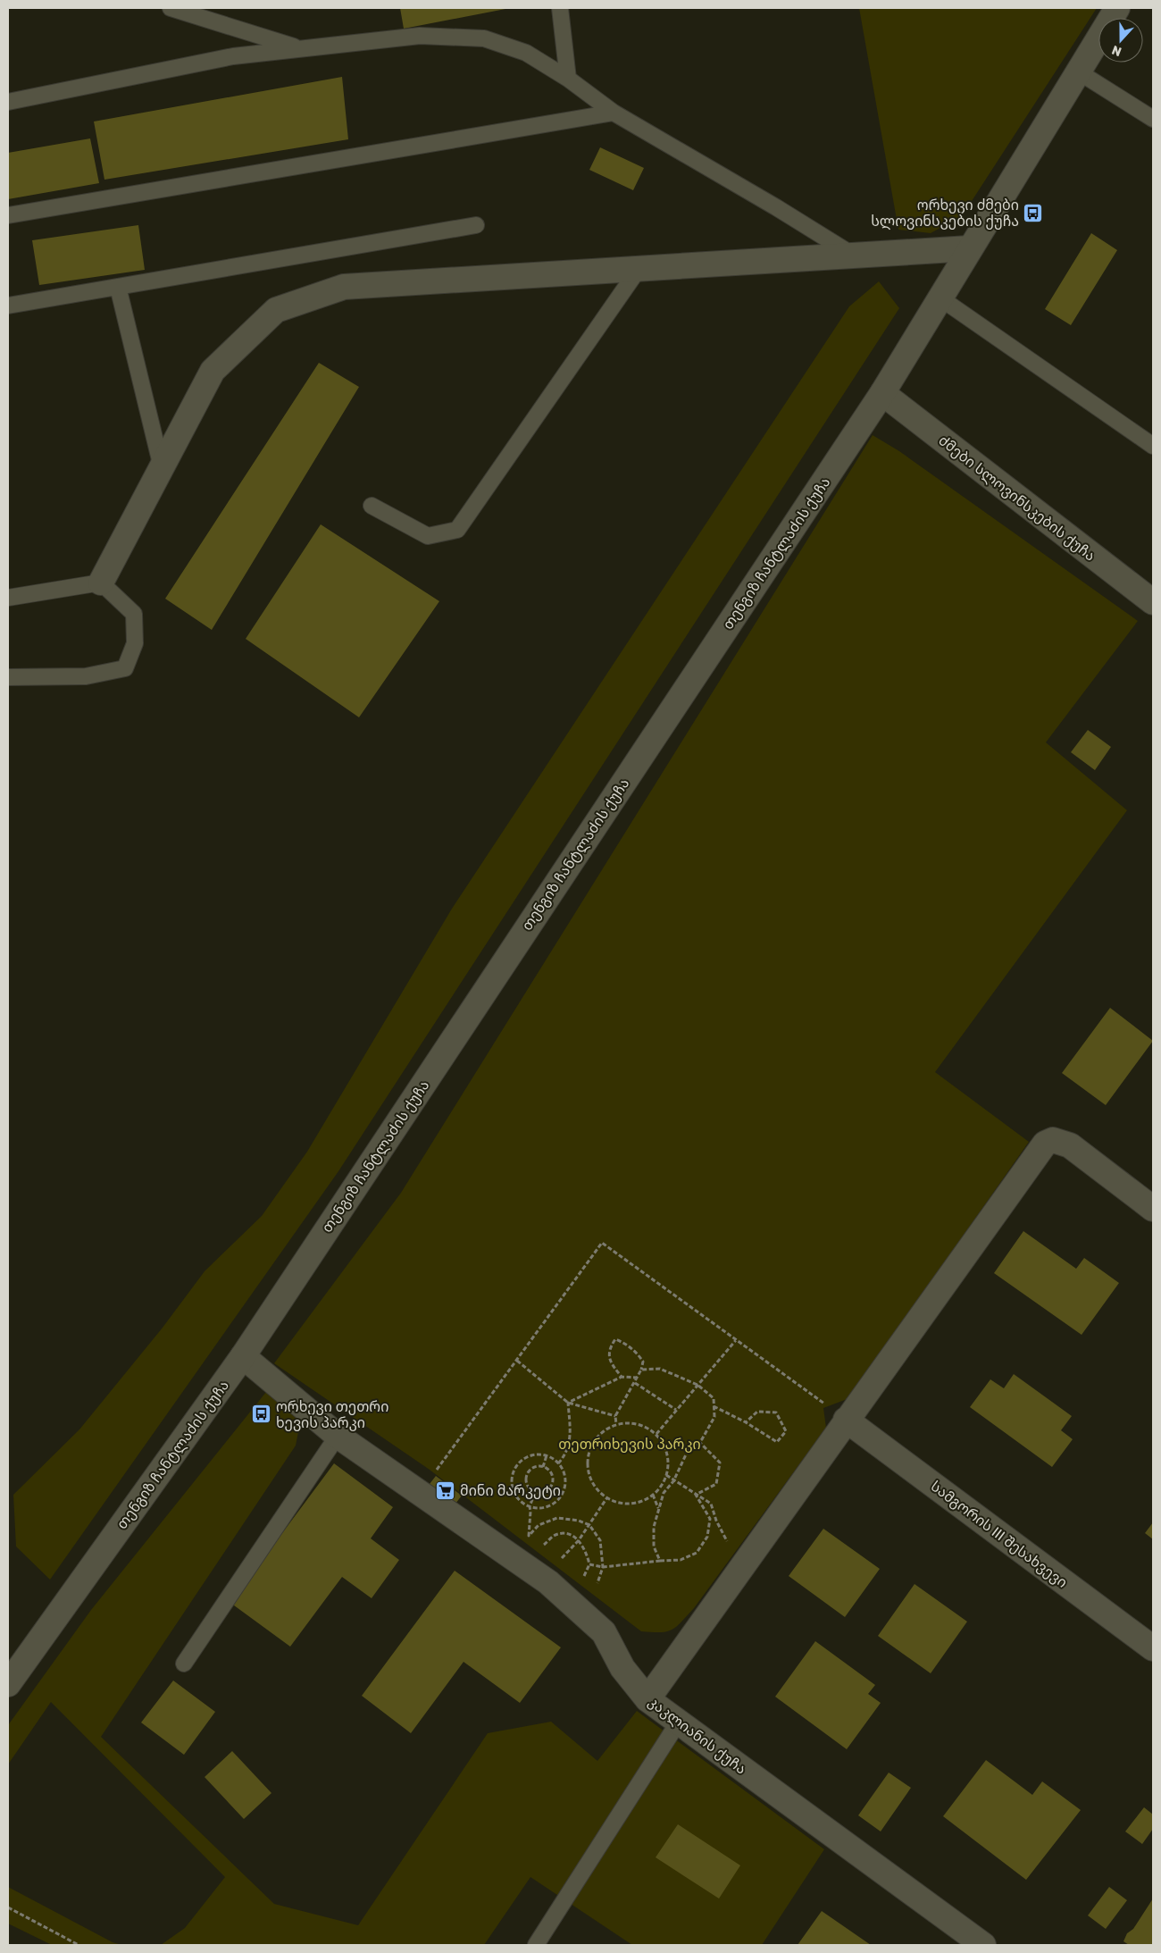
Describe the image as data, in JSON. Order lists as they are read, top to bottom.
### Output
{
  "streets": {
    "street": [
      "ძმები სლოვინსკების ქუჩა",
      "თენგიზ ჩანტლაძის ქუჩა",
      "სამგორის III შესახვევი",
      "კაკლიანის ქუჩა"
    ]
  },
  "crossings": [
    ["ძმები სლოვინსკების ქუჩა", "თენგიზ ჩანტლაძის ქუჩა"],
    ["თენგიზ ჩანტლაძის ქუჩა", "კაკლიანის ქუჩა"]
  ],
  "parks": ["თეთრიხევის პარკი"],
  "places": {
    "bus stop": ["ორხევი ძმები სლოვინსკების ქუჩა", "ორხევი თეთრი ხევის პარკი"],
    "supermarket": ["მინი მარკეტი"]
  },
  "north": "bottom"
}
